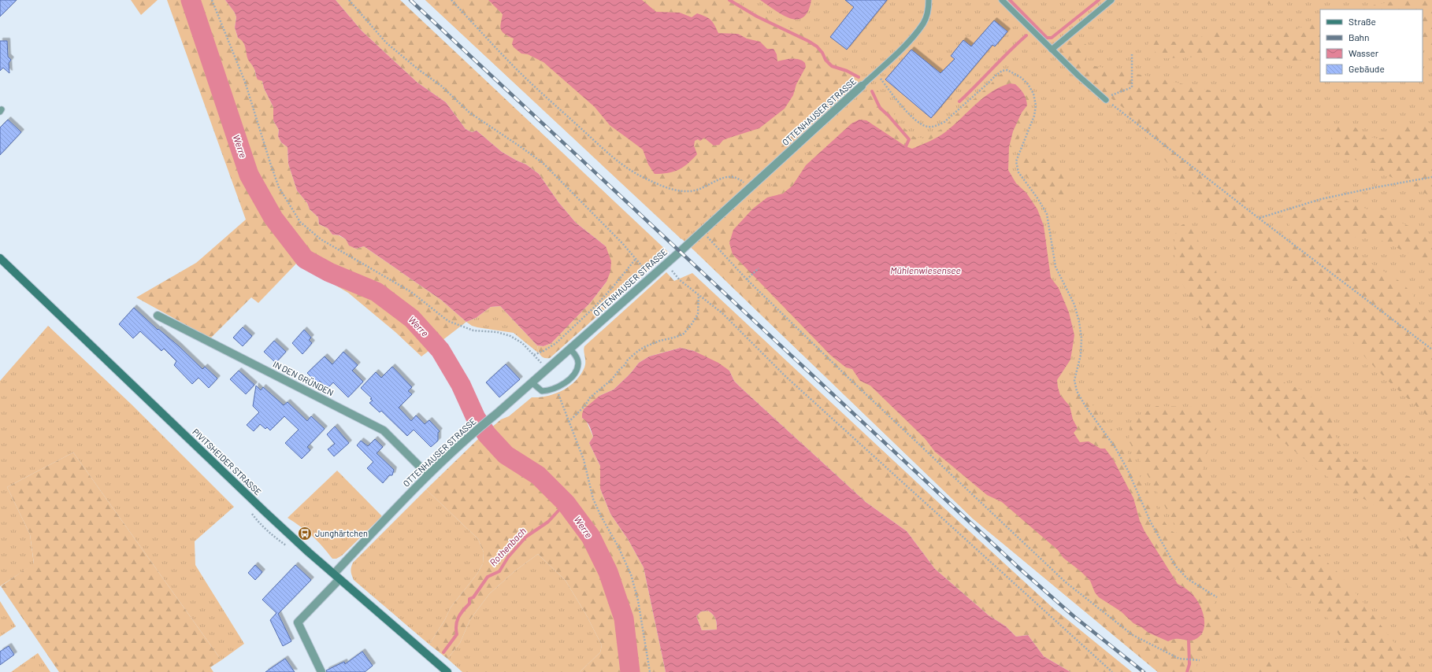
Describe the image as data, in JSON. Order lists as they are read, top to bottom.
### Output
{
  "streets": {
    "main road": ["PIVITSHEIDER STRASSE"],
    "street": ["OTTENHAUSER STRASSE", "IN DEN GRÜNDEN"]
  },
  "crossings": [
    ["OTTENHAUSER STRASSE", "IN DEN GRÜNDEN"],
    ["OTTENHAUSER STRASSE", "PIVITSHEIDER STRASSE"]
  ],
  "water": ["Werre", "Mühlenwiesensee", "Rothenbach"],
  "places": {
    "bus stop": ["Junghärtchen"]
  },
  "legend": [
    "Straße",
    "Bahn",
    "Wasser",
    "Gebäude"
  ]
}
